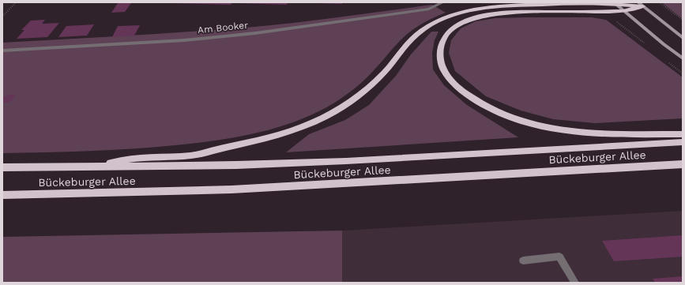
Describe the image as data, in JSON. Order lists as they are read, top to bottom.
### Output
{
  "streets": {
    "highway": ["Bückeburger Allee"],
    "street": ["Am Booker"]
  }
}
